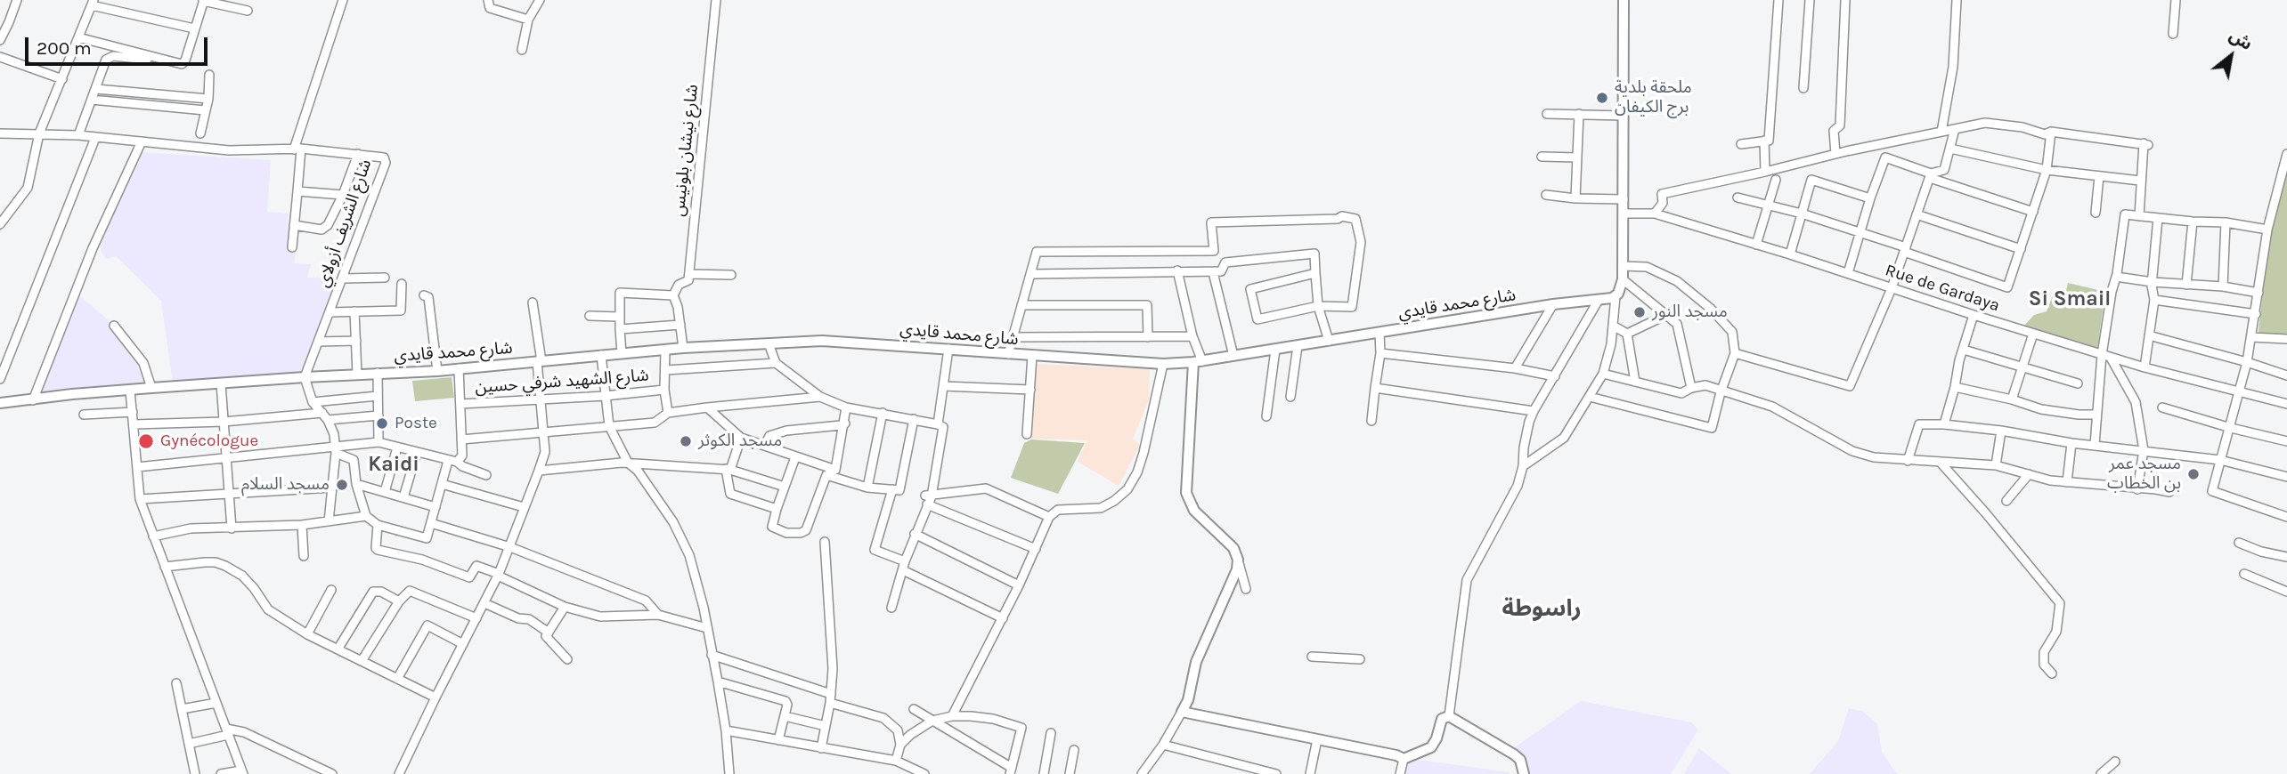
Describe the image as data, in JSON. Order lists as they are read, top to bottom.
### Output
{
  "streets": {
    "main road": ["شارع محمد قايدي"],
    "street": [
      "شارع نيشان بلونيس",
      "شارع الشريف أزولاي",
      "Rue de Gardaya",
      "شارع الشهيد شرفي حسين"
    ]
  },
  "crossings": [
    ["شارع الشريف أزولاي", "شارع محمد قايدي"]
  ],
  "districts": ["Si Smail", "Kaidi", "راسوطة"],
  "places": [
    "ملحقة بلدية برج الكيفان",
    "مسجد النور",
    "Poste",
    "Gynécologue",
    "مسجد الكوثر",
    "مسجد عمر بن الخطاب",
    "مسجد السلام"
  ],
  "scale_bar": "200 m",
  "north": "top right"
}
